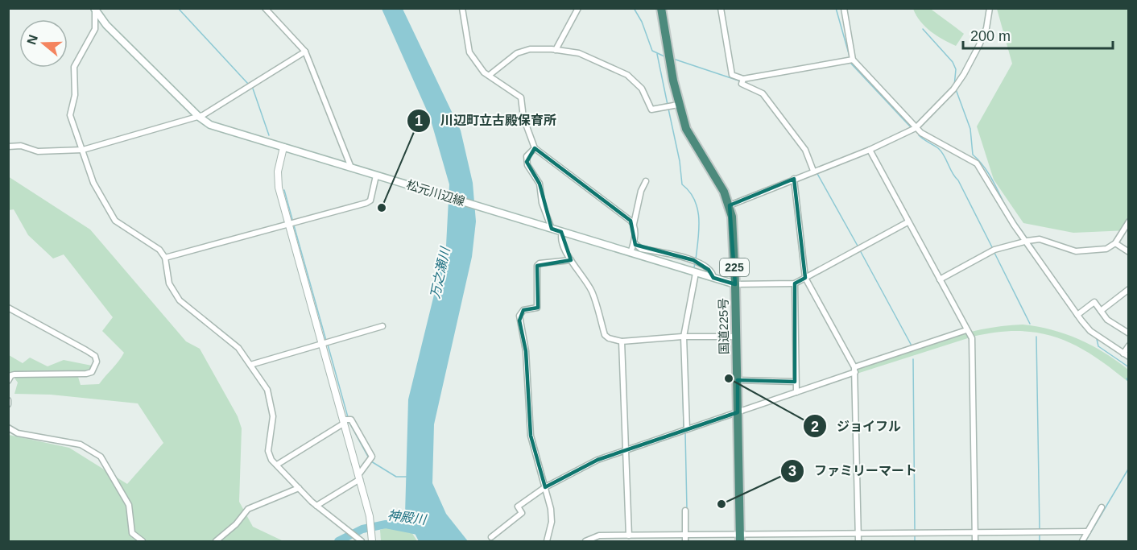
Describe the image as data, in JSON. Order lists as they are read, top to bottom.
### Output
{
  "streets": {
    "highway": ["225", "国道225号"],
    "main road": ["松元川辺線"]
  },
  "crossings": [
    ["松元川辺線", "国道225号"]
  ],
  "water": ["万之瀬川", "神殿川"],
  "places": ["川辺町立古殿保育所", "ジョイフル", "ファミリーマート"],
  "scale_bar": "200 m",
  "north": "left"
}
